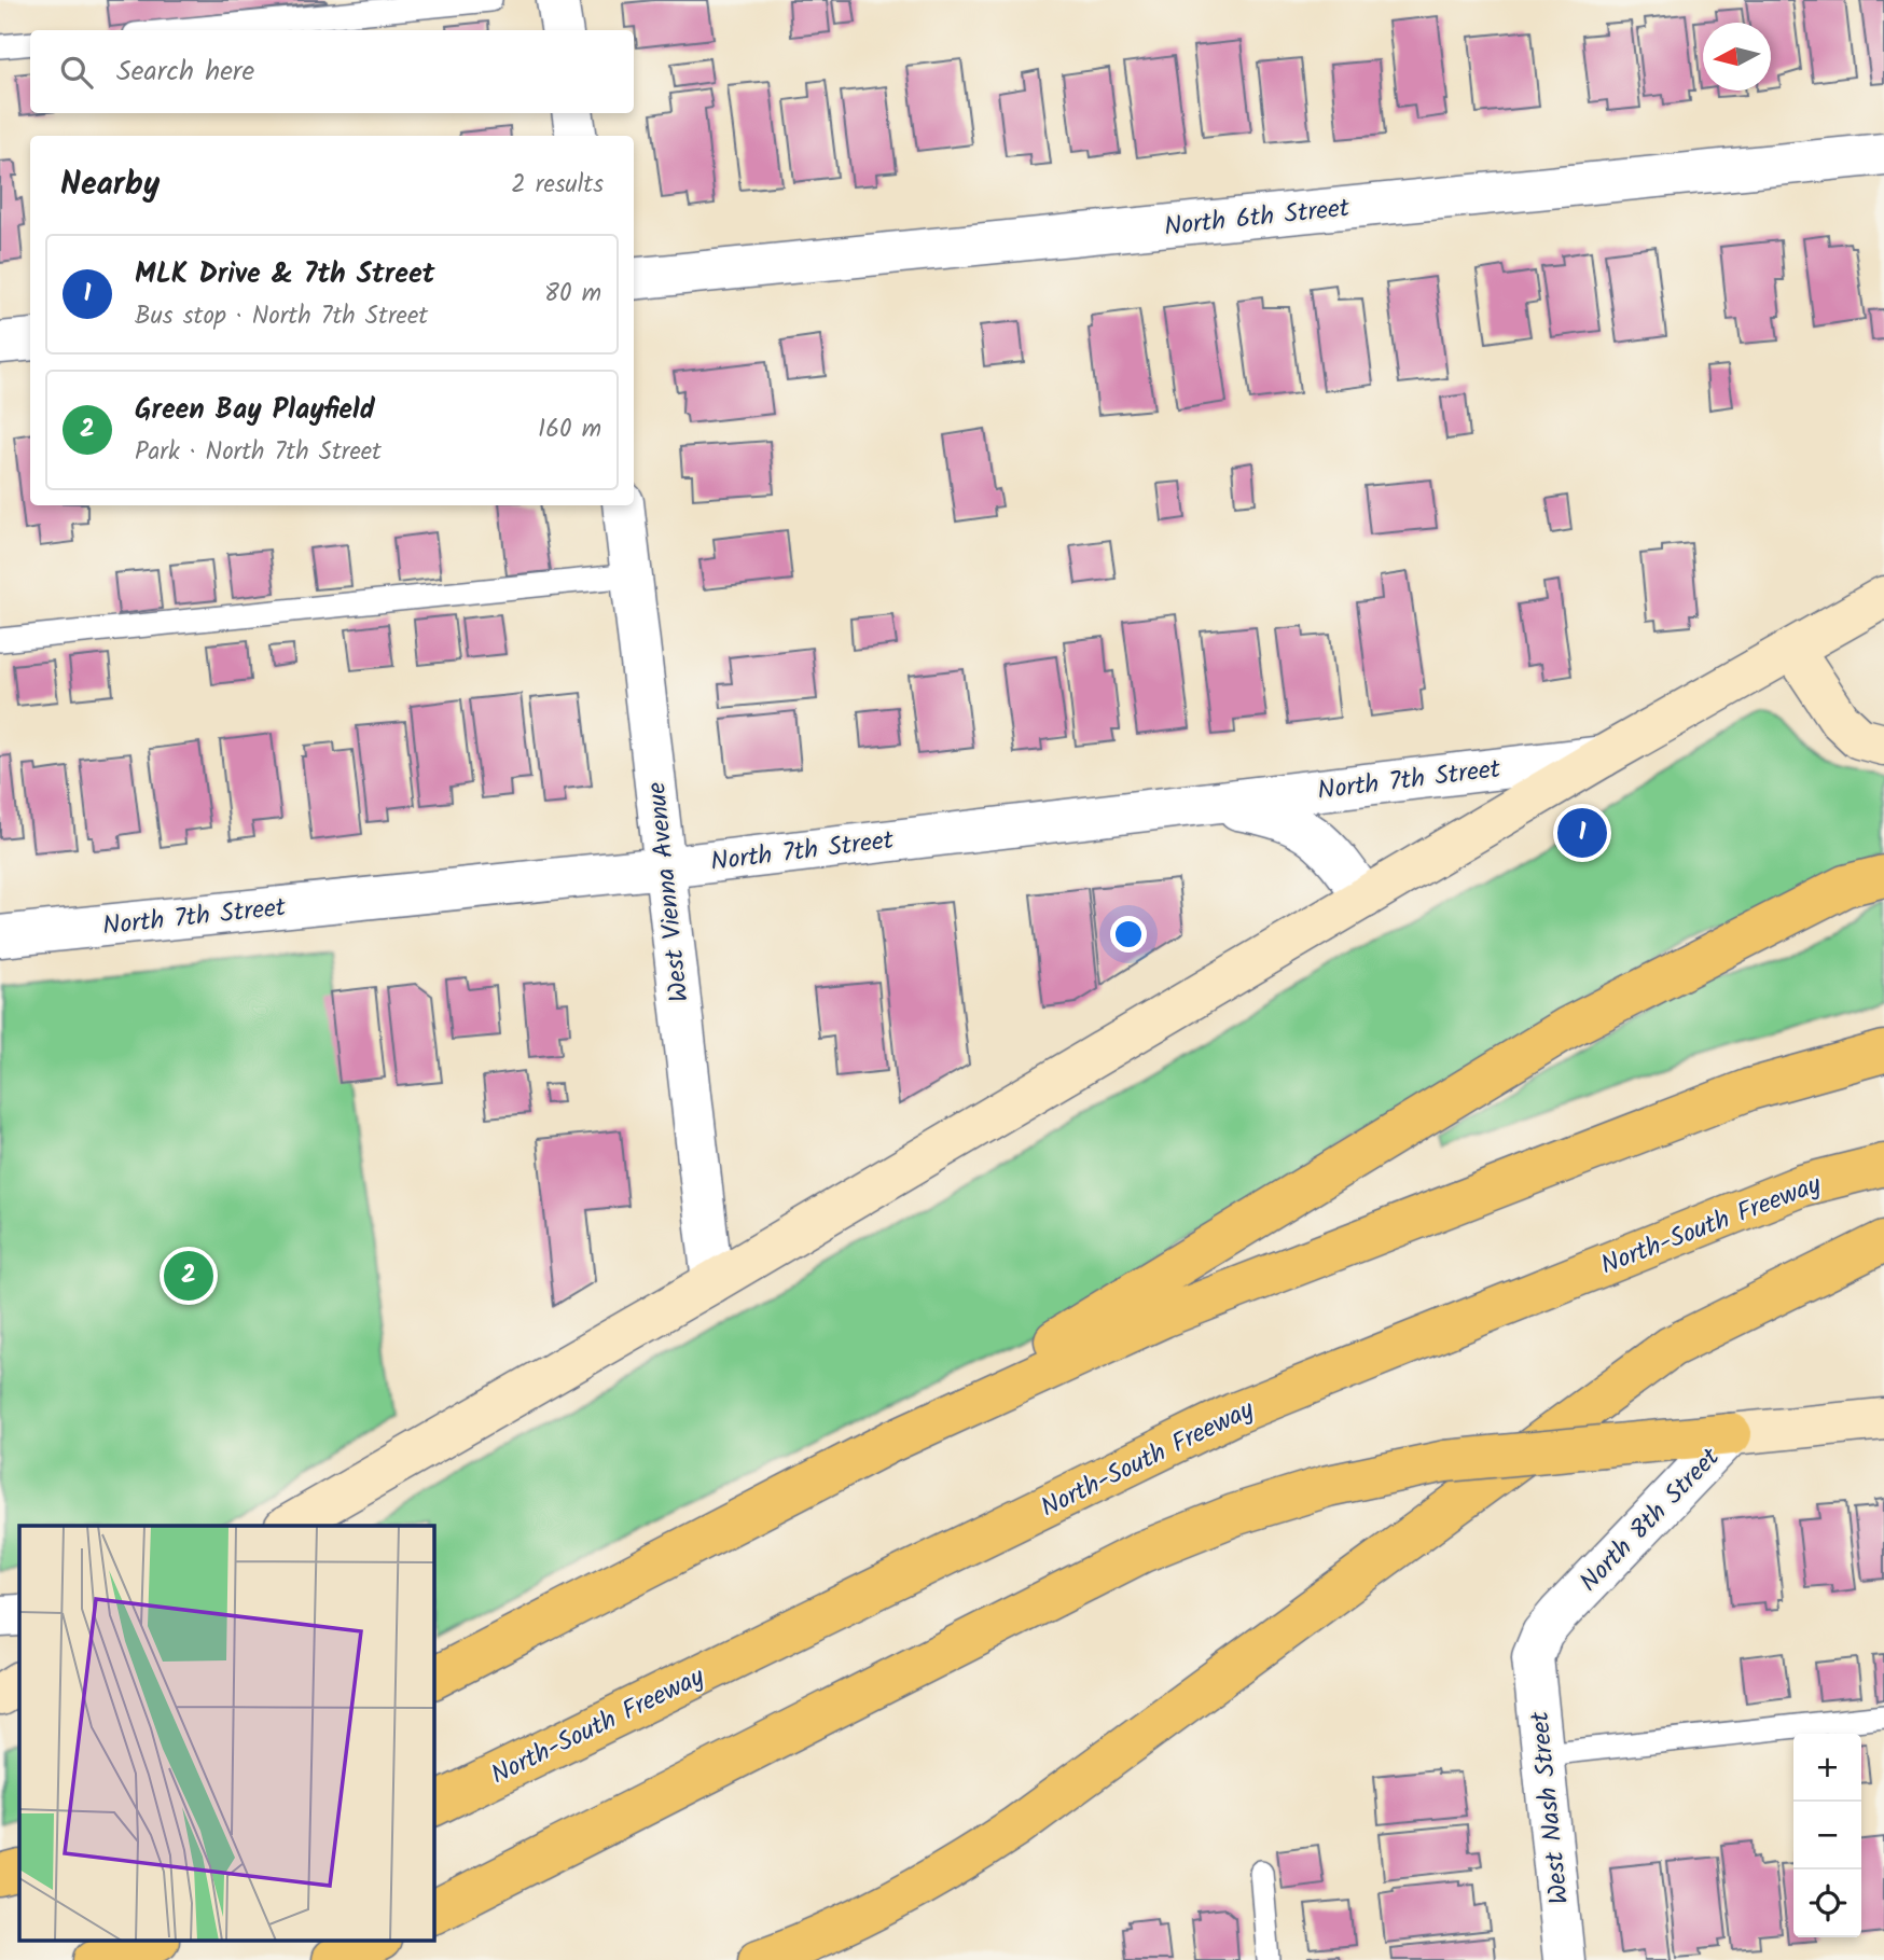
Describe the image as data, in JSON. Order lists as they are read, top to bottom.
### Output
{
  "streets": {
    "highway": ["North-South Freeway"],
    "main road": ["North 8th Street"],
    "street": [
      "North 6th Street",
      "North 7th Street",
      "West Vienna Avenue",
      "West Nash Street"
    ]
  },
  "crossings": [
    ["North 7th Street", "West Vienna Avenue"],
    ["North 8th Street", "West Nash Street"]
  ],
  "north": "left",
  "page": {
    "search": "Search here",
    "heading": ["Nearby", "2 results"],
    "list": [
      {
        "mark": "1",
        "name": "MLK Drive & 7th Street",
        "note": "Bus stop · North 7th Street",
        "value": "80 m"
      },
      {
        "mark": "2",
        "name": "Green Bay Playfield",
        "note": "Park · North 7th Street",
        "value": "160 m"
      }
    ],
    "pins": ["1", "2"],
    "map_buttons": ["+", "−"]
  }
}
